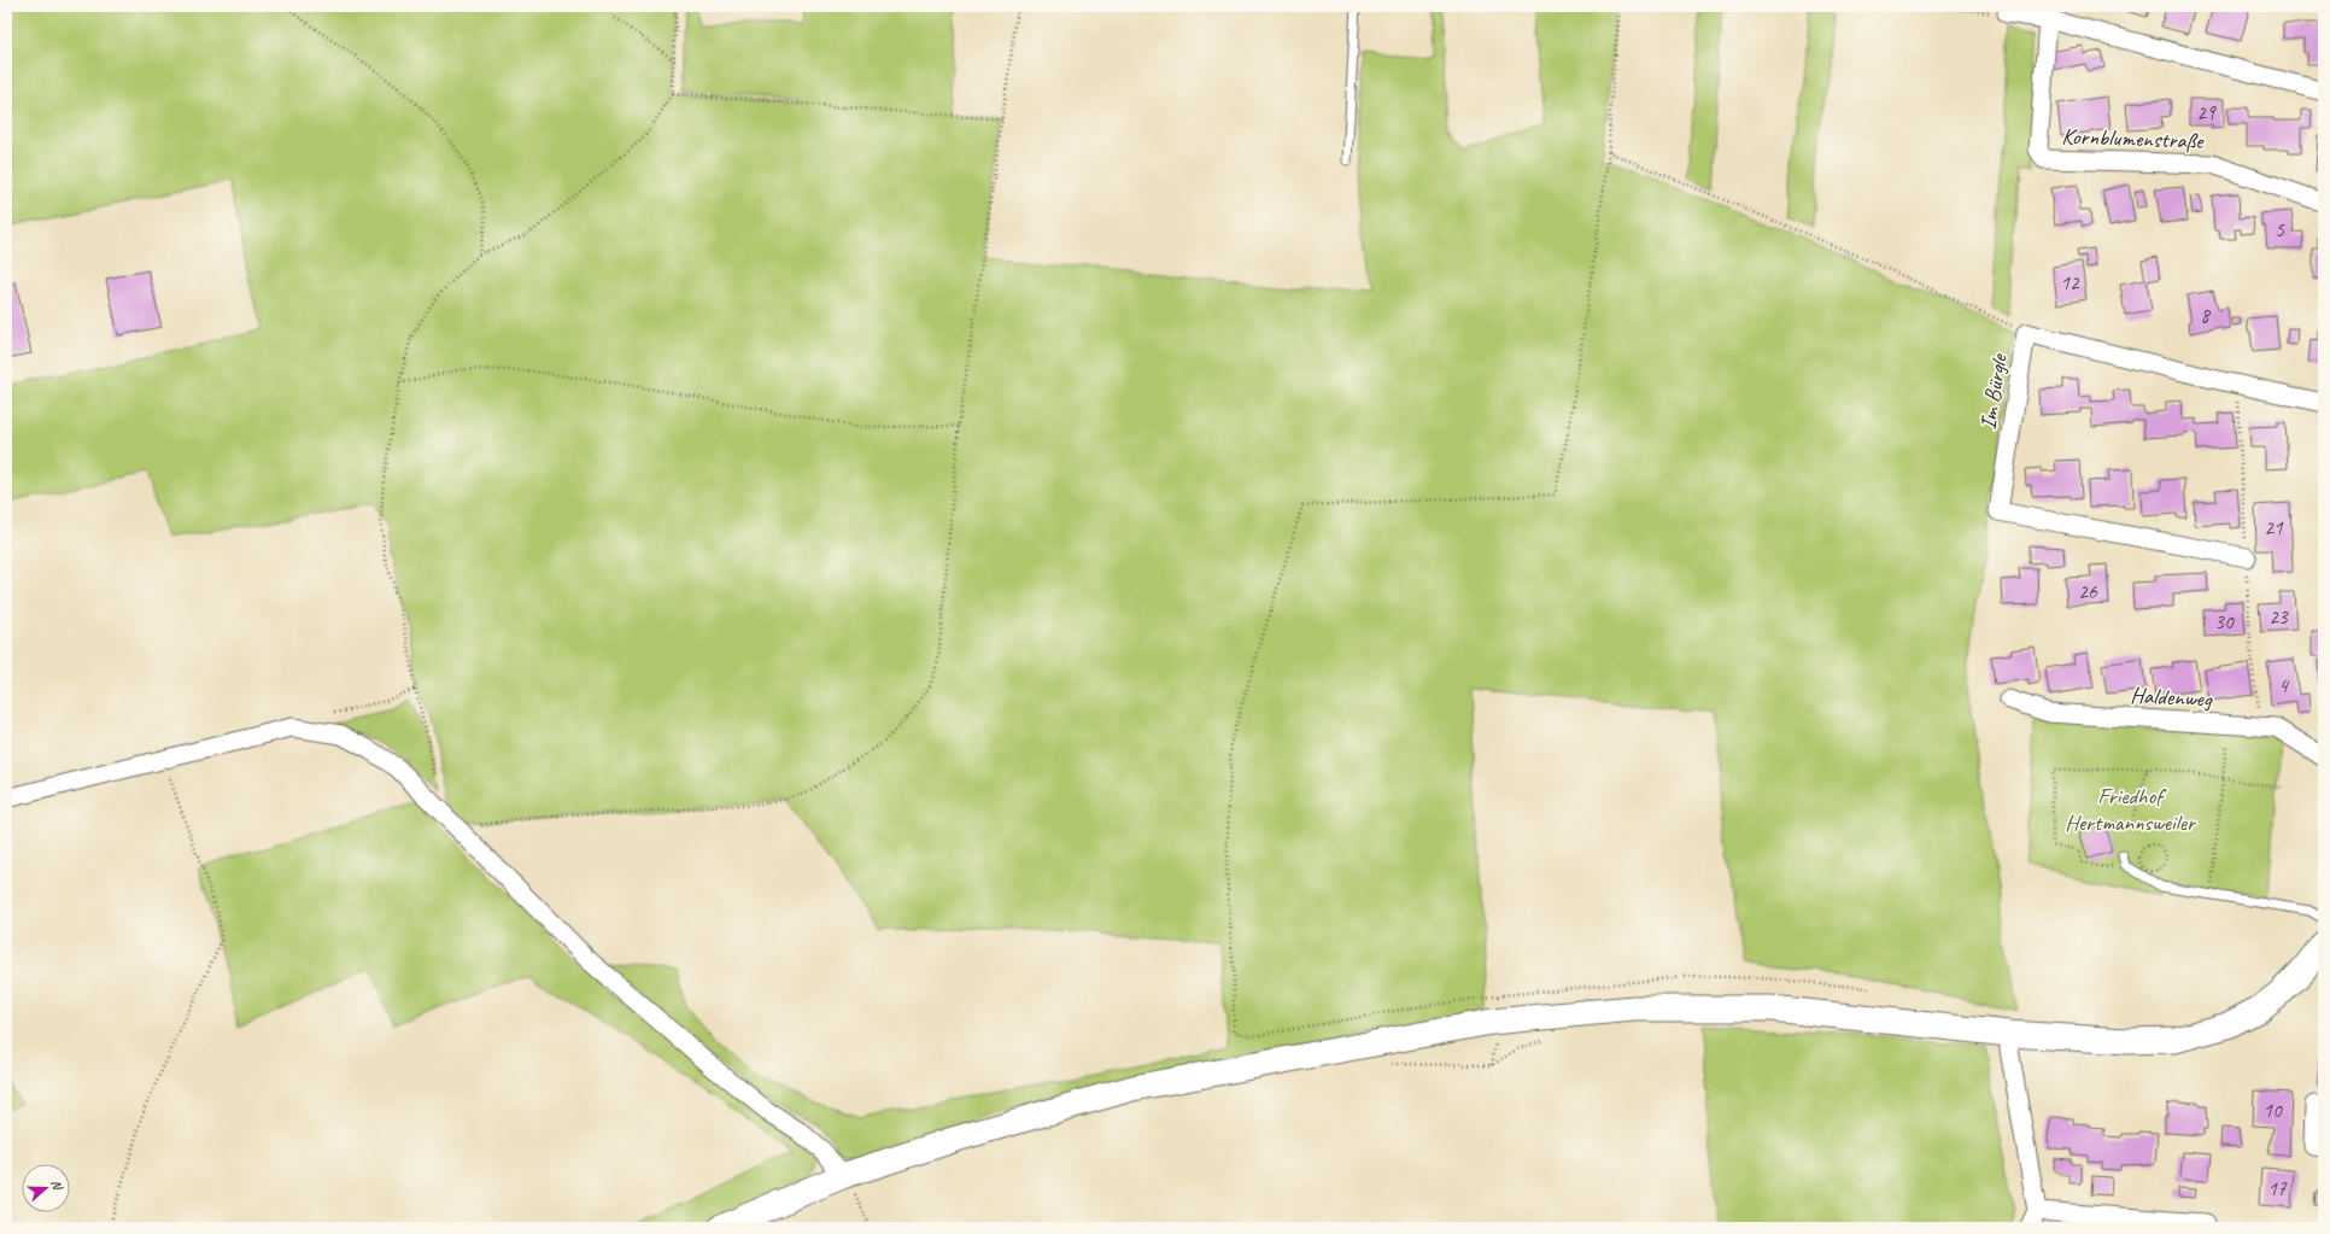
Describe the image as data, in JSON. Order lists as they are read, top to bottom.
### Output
{
  "streets": {
    "street": ["Kornblumenstraße", "Im Bürgle", "Haldenweg"]
  },
  "parks": ["Friedhof Hertmannsweiler"],
  "house_numbers": [
    "29",
    "5",
    "12",
    "8",
    "21",
    "26",
    "23",
    "30",
    "4",
    "10",
    "17"
  ],
  "north": "right"
}
